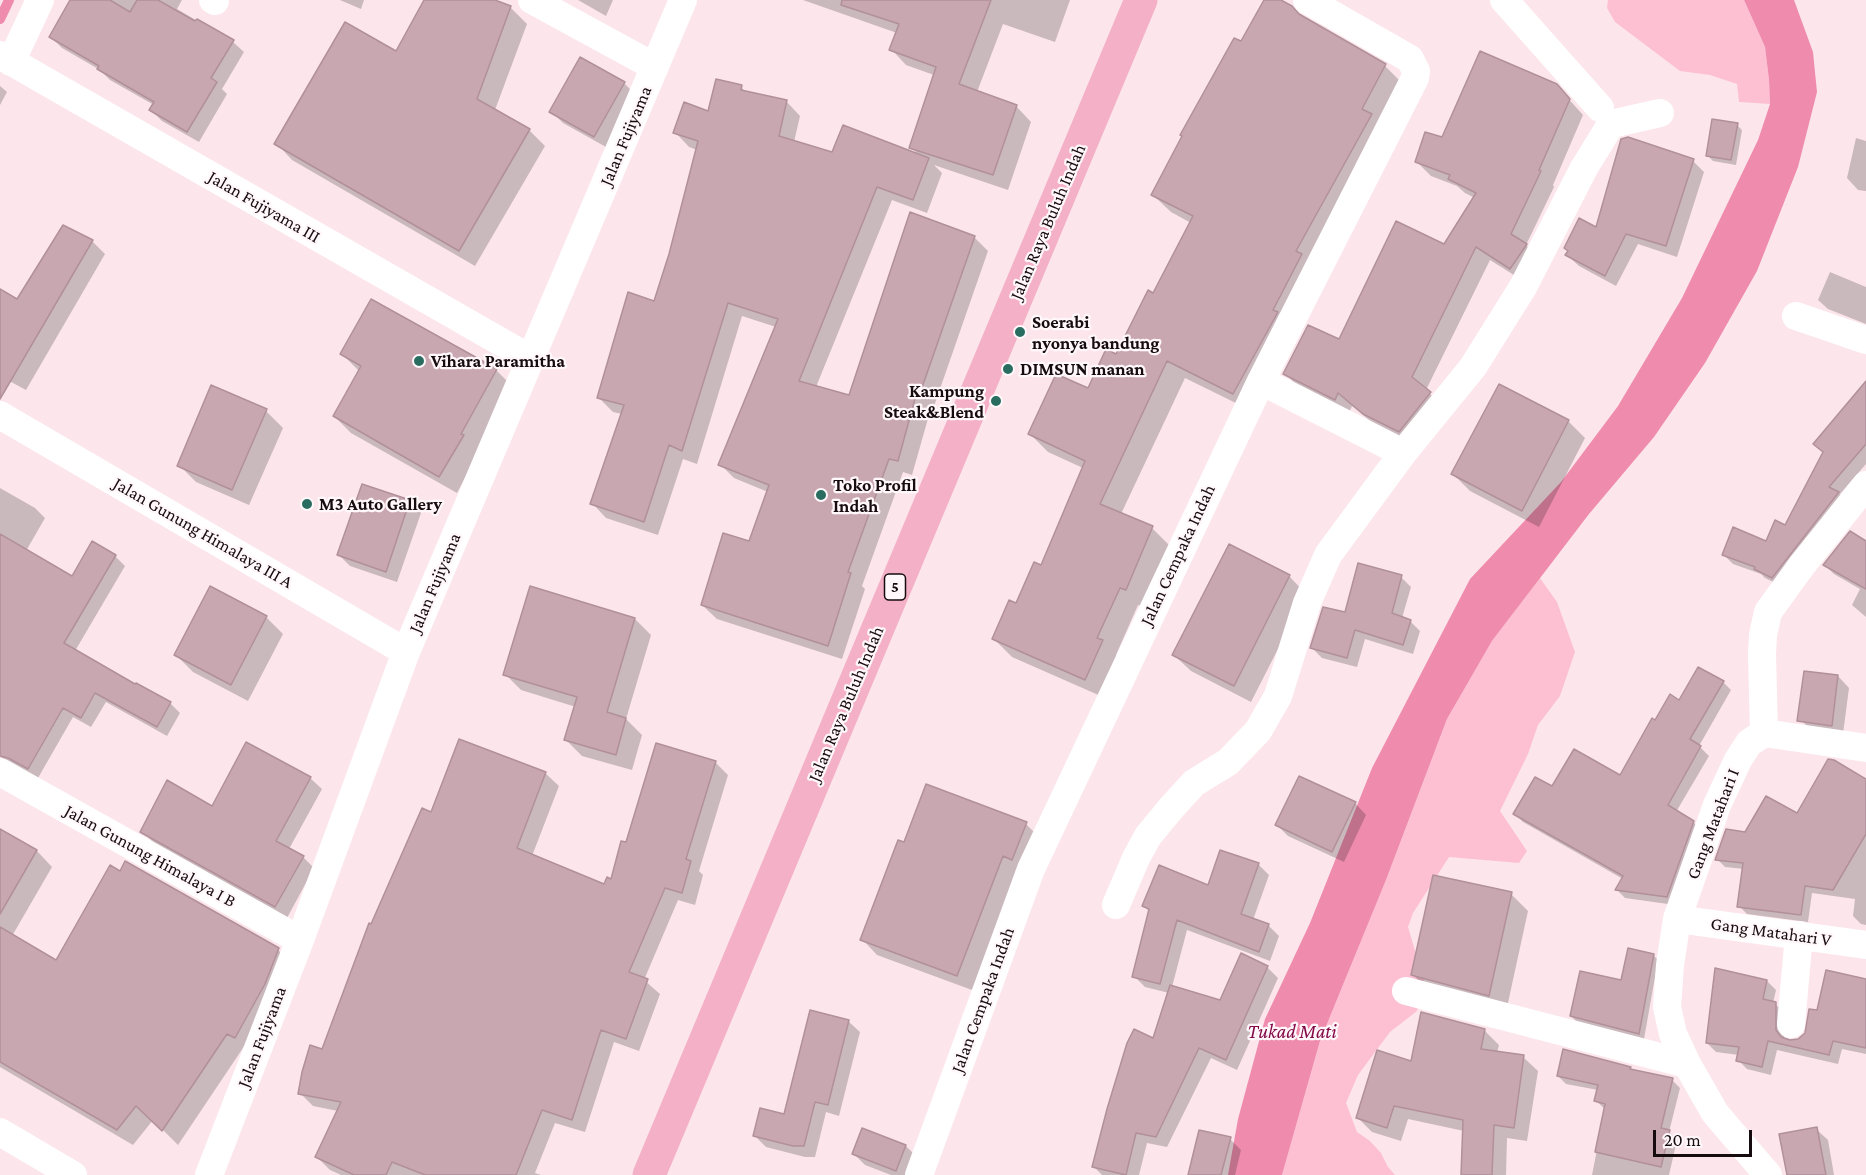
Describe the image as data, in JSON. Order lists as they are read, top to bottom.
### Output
{
  "streets": {
    "highway": ["Jalan Raya Buluh Indah", "5"],
    "street": [
      "Jalan Fujiyama",
      "Jalan Fujiyama III",
      "Jalan Gunung Himalaya III A",
      "Jalan Cempaka Indah",
      "Gang Matahari I",
      "Jalan Gunung Himalaya I B",
      "Gang Matahari V"
    ]
  },
  "crossings": [
    ["Jalan Fujiyama", "Jalan Fujiyama III"],
    ["Jalan Fujiyama", "Jalan Gunung Himalaya III A"],
    ["Jalan Fujiyama", "Jalan Gunung Himalaya I B"],
    ["Gang Matahari I", "Gang Matahari V"]
  ],
  "water": ["Tukad Mati"],
  "places": [
    "Soerabi nyonya bandung",
    "Vihara Paramitha",
    "DIMSUN manan",
    "Kampung Steak&Blend",
    "Toko Profil Indah",
    "M3 Auto Gallery"
  ],
  "scale_bar": "20 m"
}
